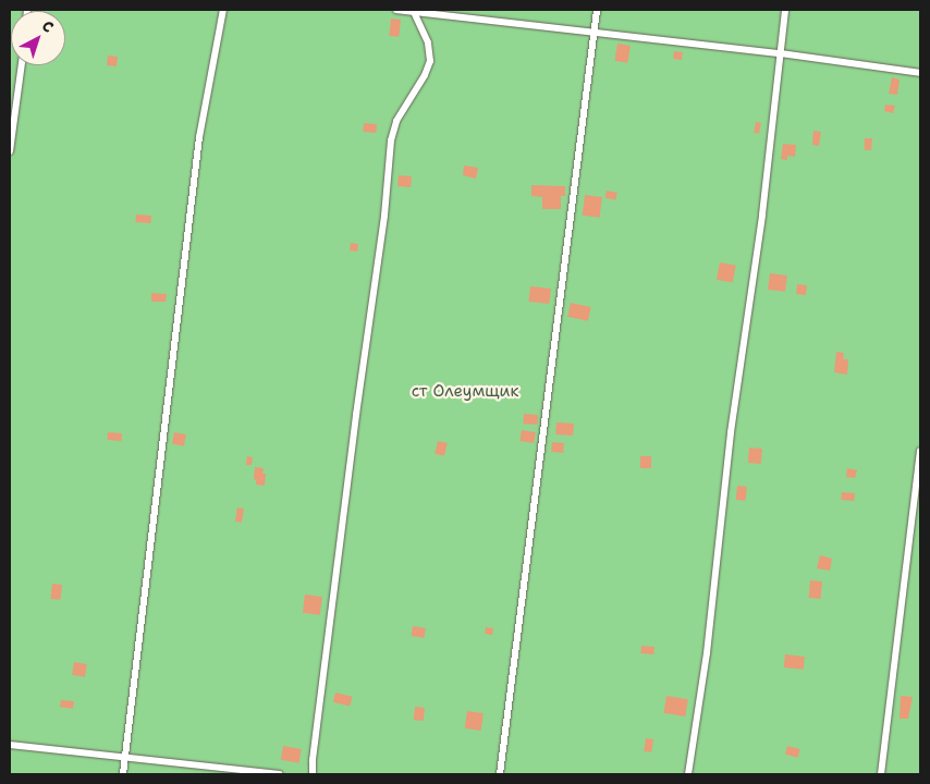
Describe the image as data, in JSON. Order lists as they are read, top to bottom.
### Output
{
  "parks": ["ст Олеумщик"],
  "north": "top right"
}
